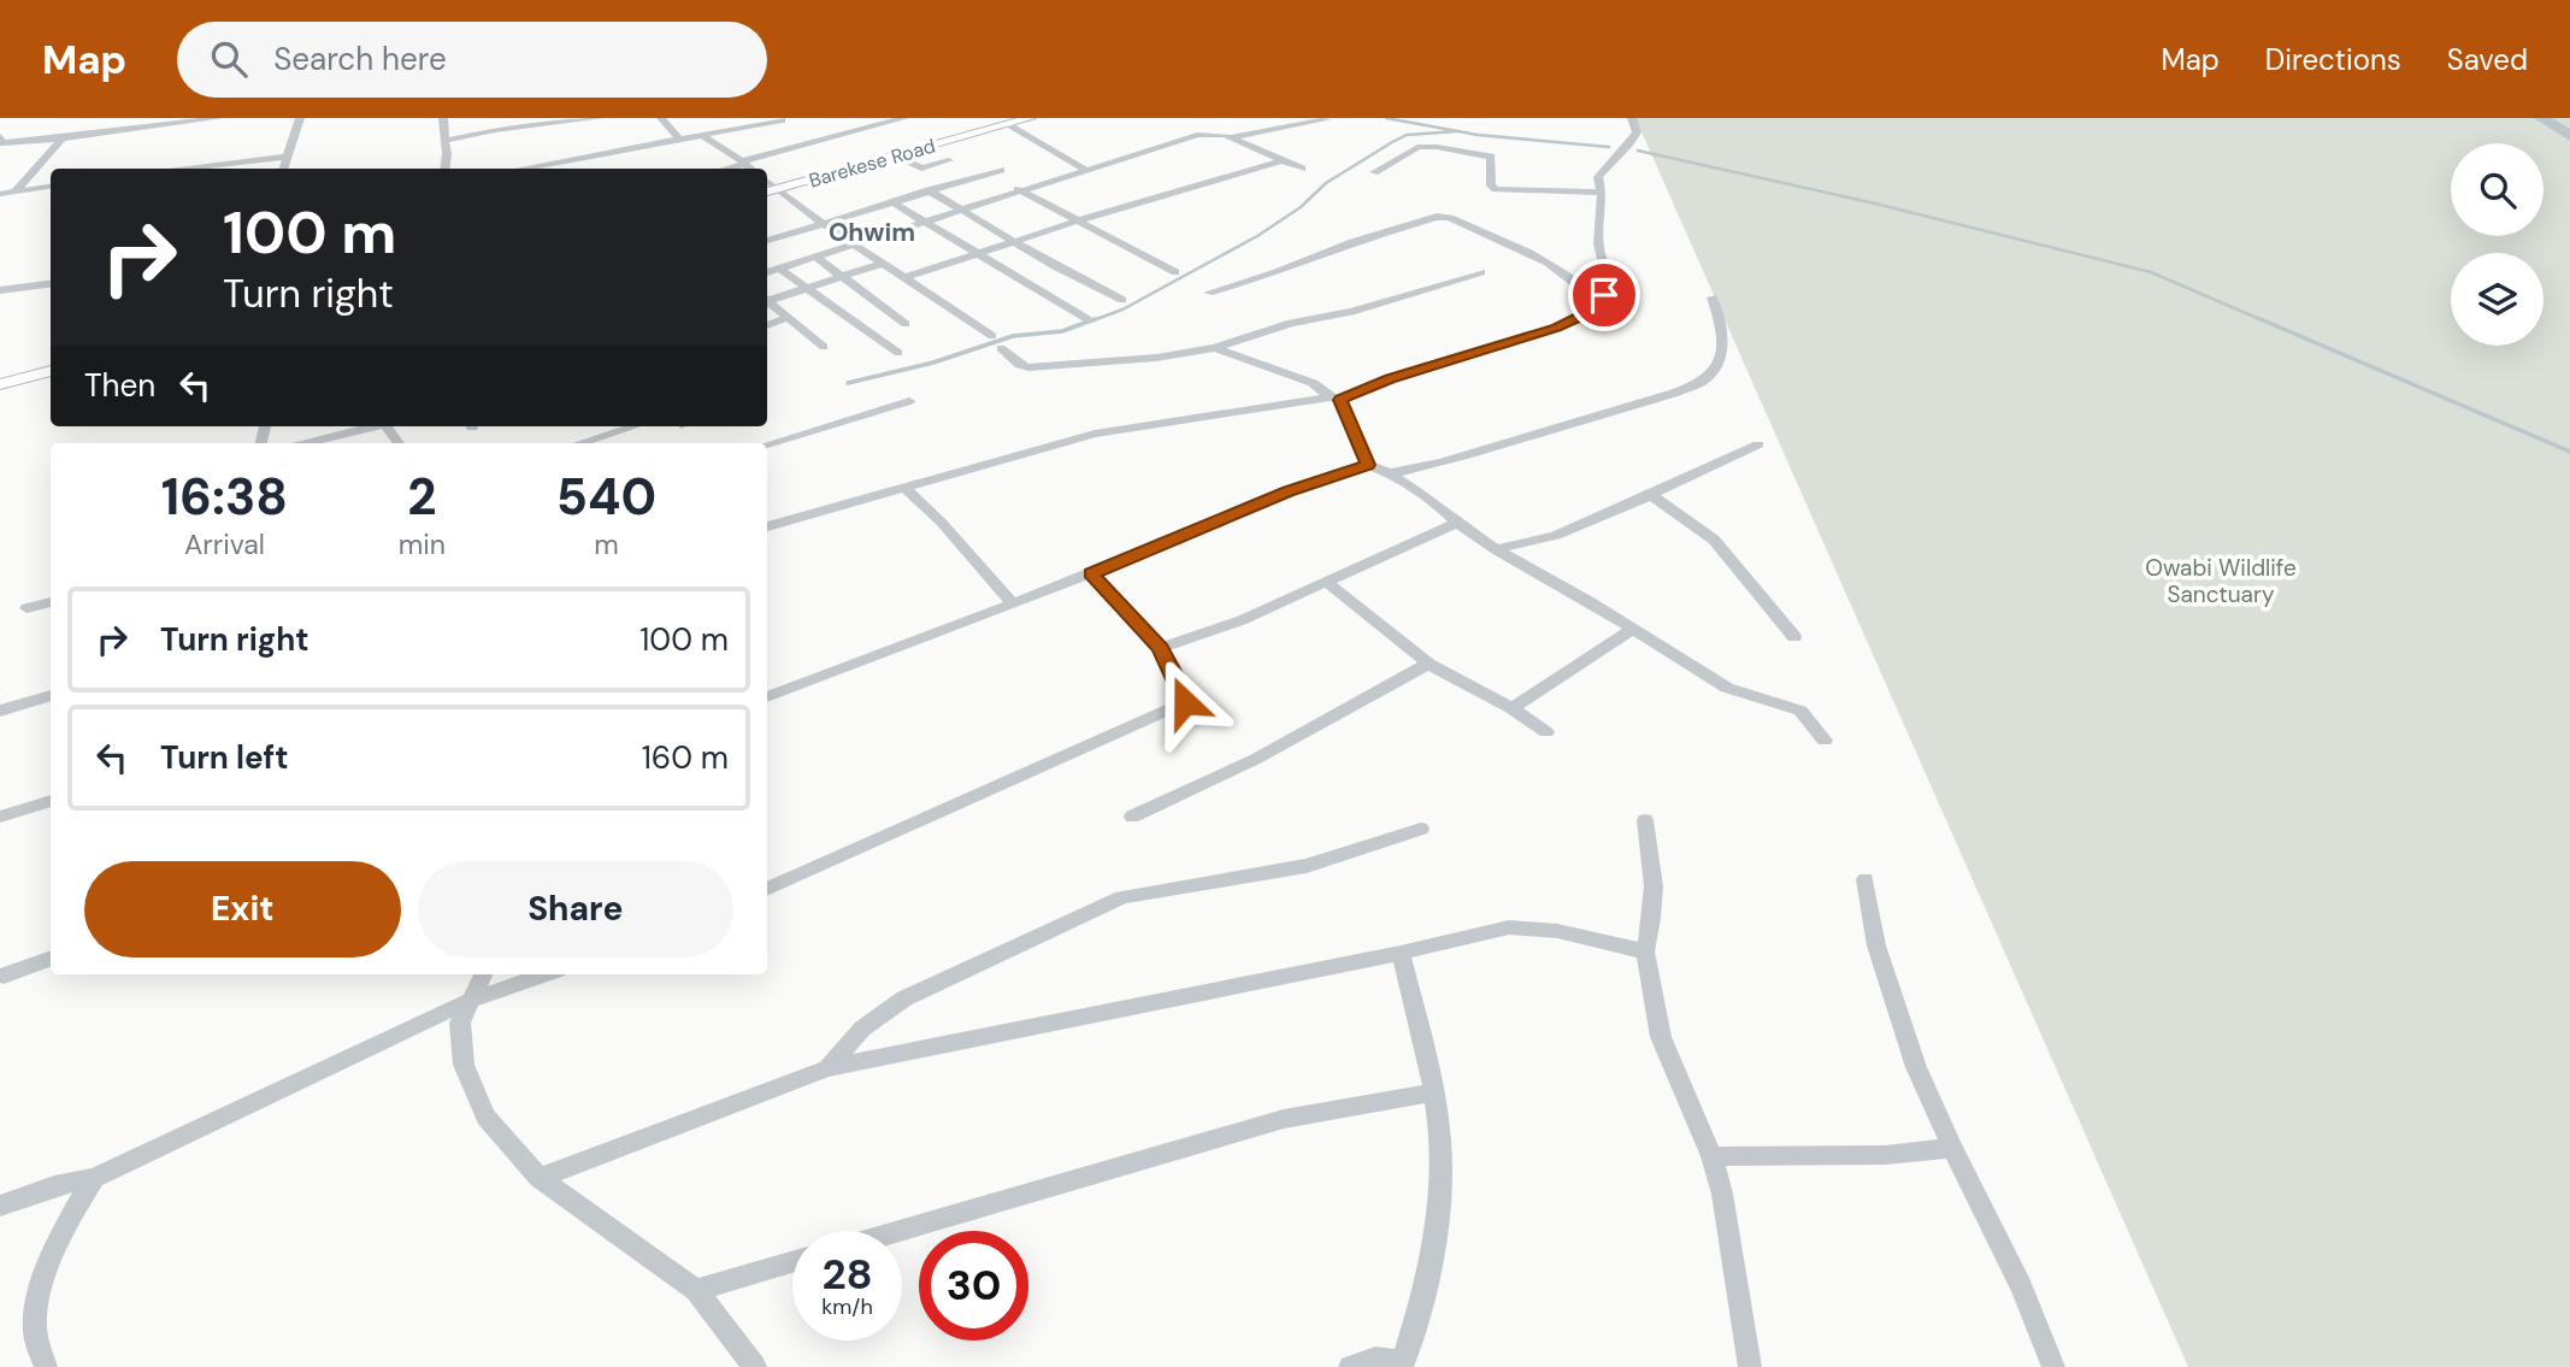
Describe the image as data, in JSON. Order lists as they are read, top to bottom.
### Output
{
  "streets": {
    "main road": ["Barekese Road"]
  },
  "districts": ["Ohwim"],
  "parks": ["Owabi Wildlife Sanctuary"],
  "page": {
    "header": "Map",
    "search": "Search here",
    "nav": ["Map", "Directions", "Saved"],
    "turn": ["100 m", "Turn right"],
    "then": "Then",
    "eta": [
      "16:38",
      "Arrival",
      "2",
      "min",
      "540",
      "m"
    ],
    "list": [
      {
        "name": "Turn right",
        "value": "100 m"
      },
      {
        "name": "Turn left",
        "value": "160 m"
      }
    ],
    "buttons": ["Exit", "Share"],
    "speed": "28 km/h",
    "limit": "30"
  }
}
